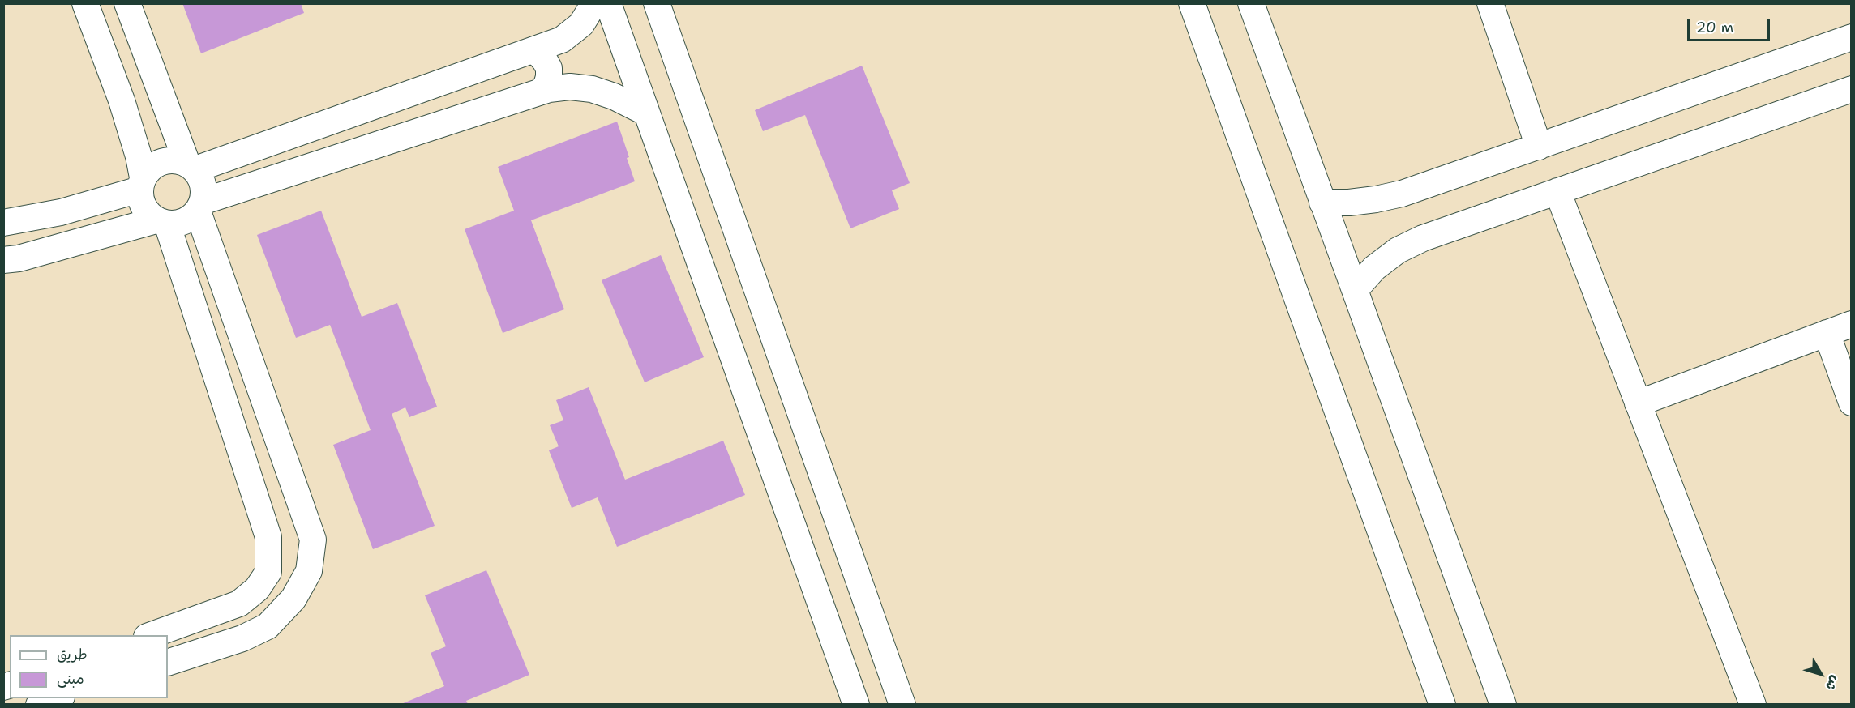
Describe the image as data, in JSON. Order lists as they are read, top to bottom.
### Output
{
  "legend": ["طريق", "مبنى"],
  "scale_bar": "20 m",
  "north": "bottom right"
}
